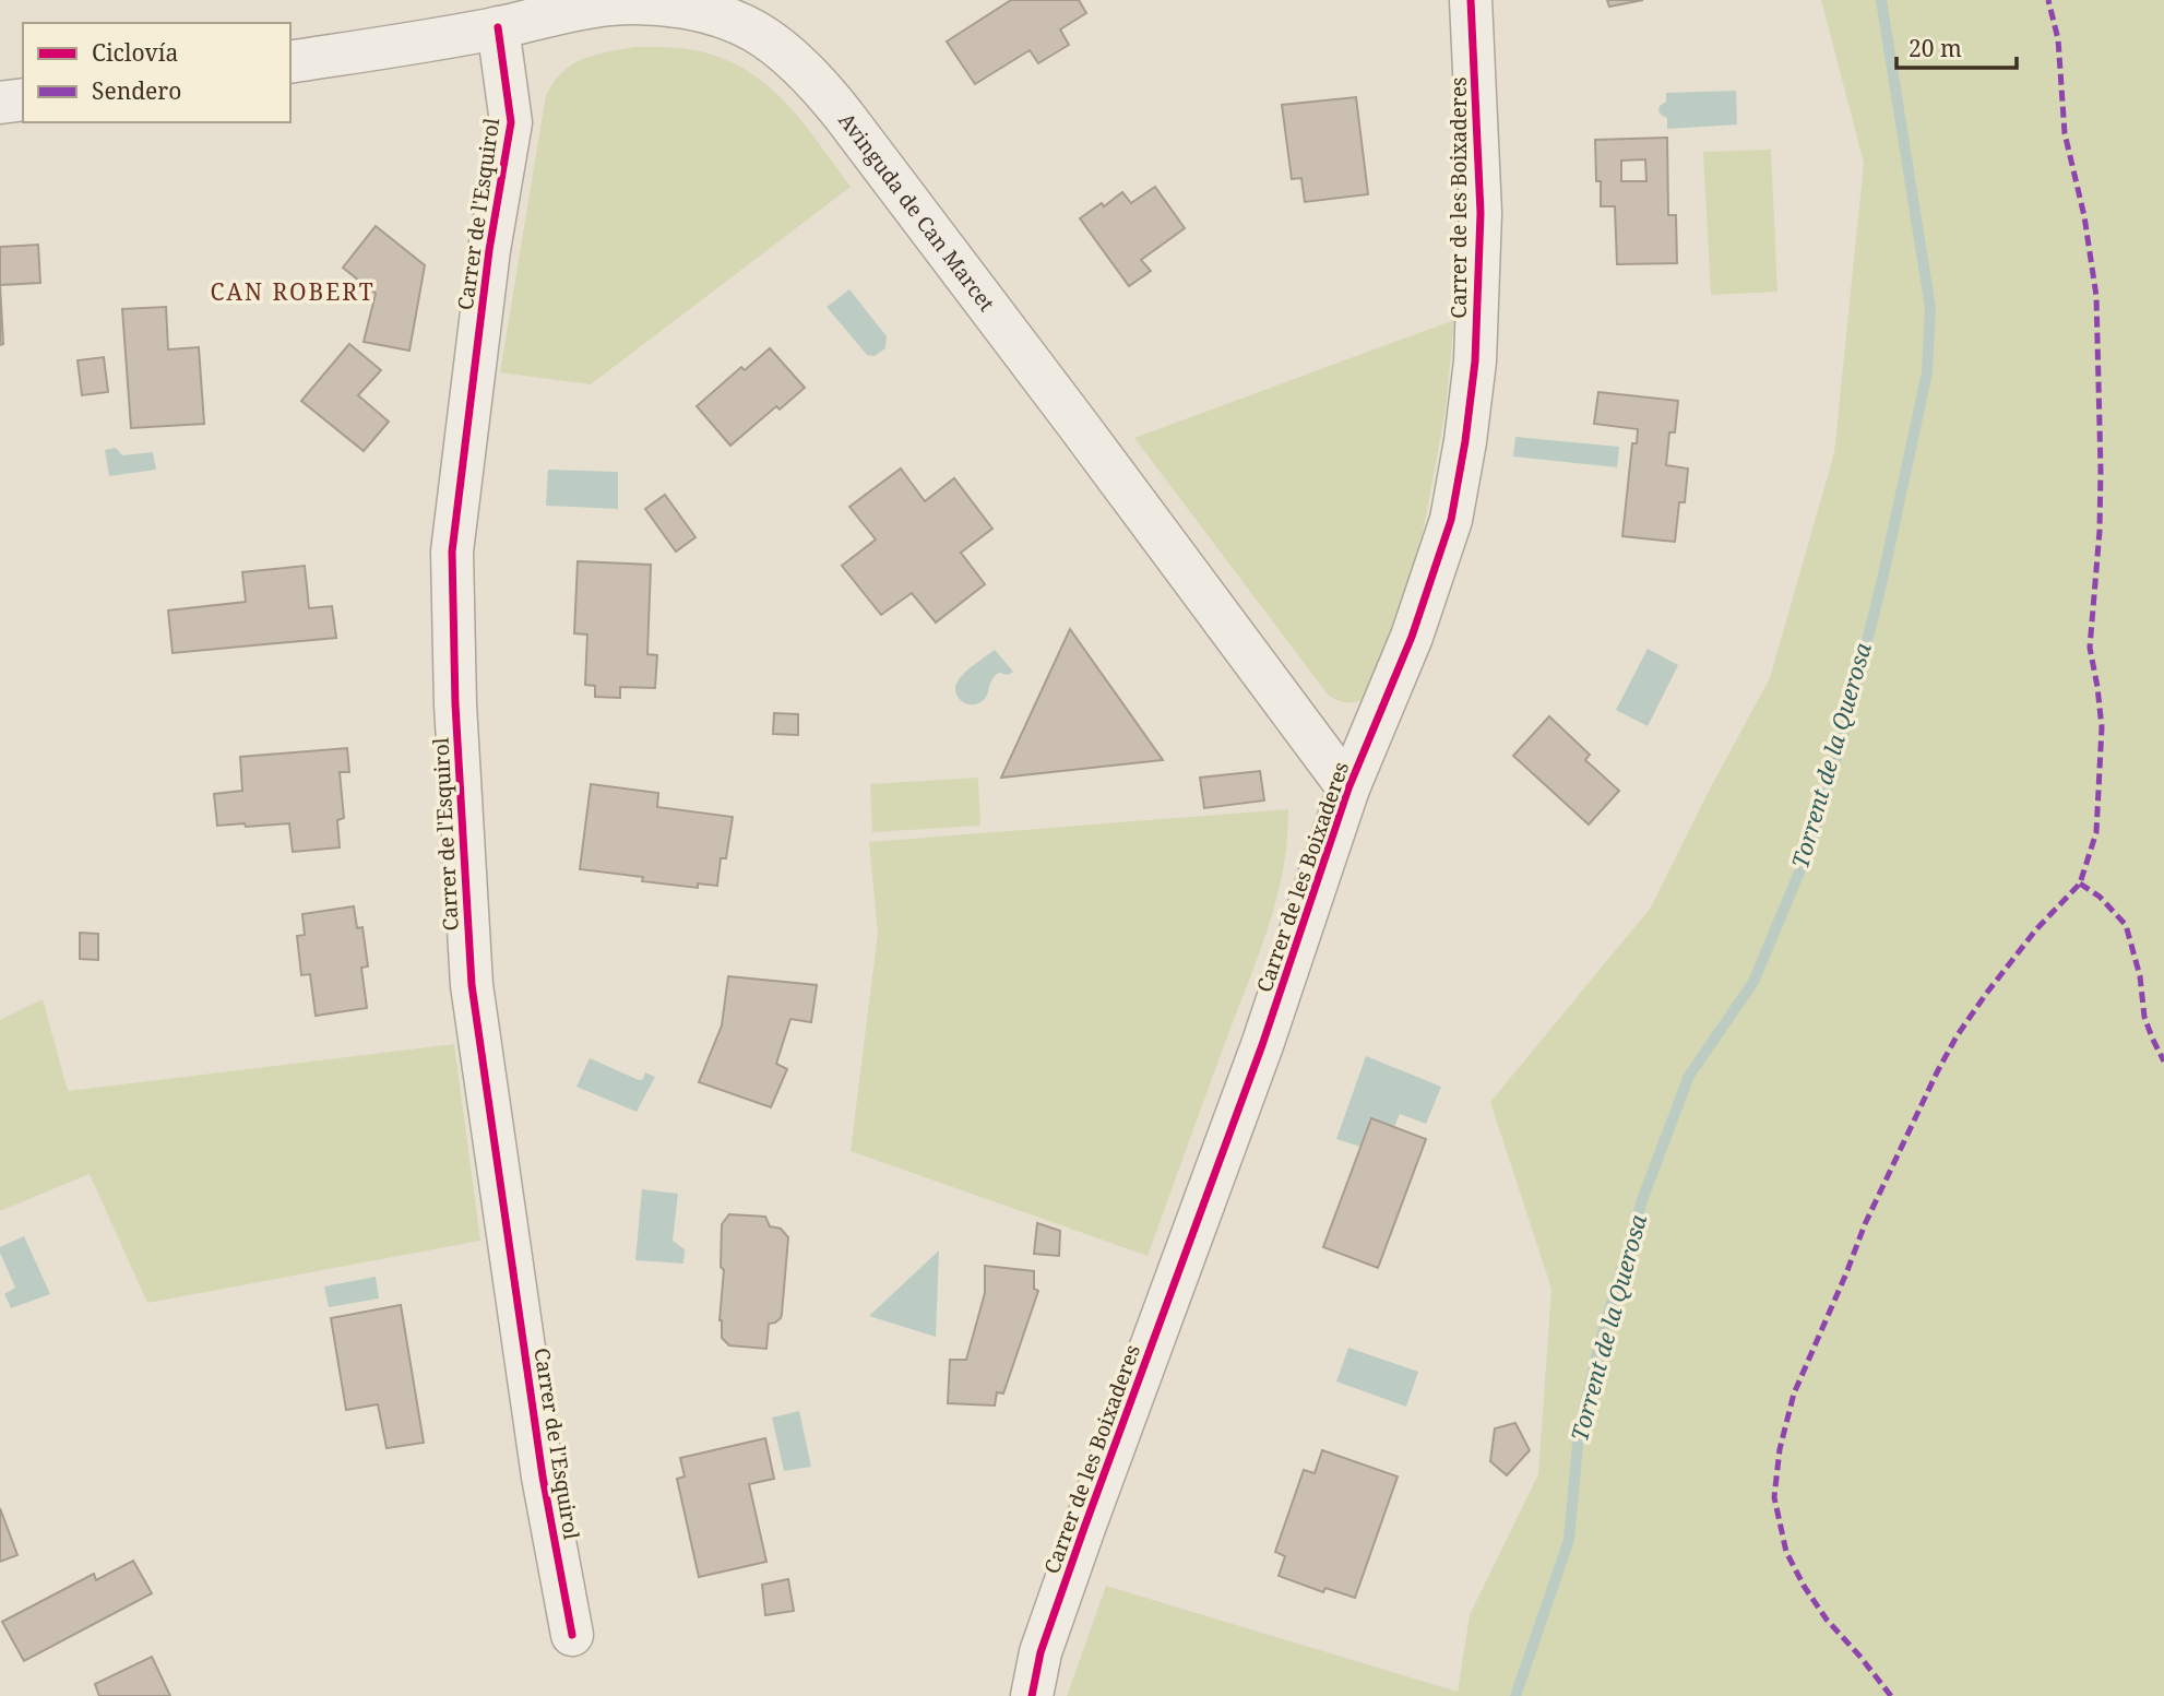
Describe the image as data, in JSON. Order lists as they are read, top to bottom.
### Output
{
  "streets": {
    "street": ["Carrer de les Boixaderes", "Avinguda de Can Marcet", "Carrer de l'Esquirol"]
  },
  "crossings": [
    ["Carrer de les Boixaderes", "Avinguda de Can Marcet"],
    ["Avinguda de Can Marcet", "Carrer de l'Esquirol"]
  ],
  "districts": ["CAN ROBERT"],
  "water": ["Torrent de la Querosa"],
  "legend": ["Ciclovía", "Sendero"],
  "scale_bar": "20 m"
}
